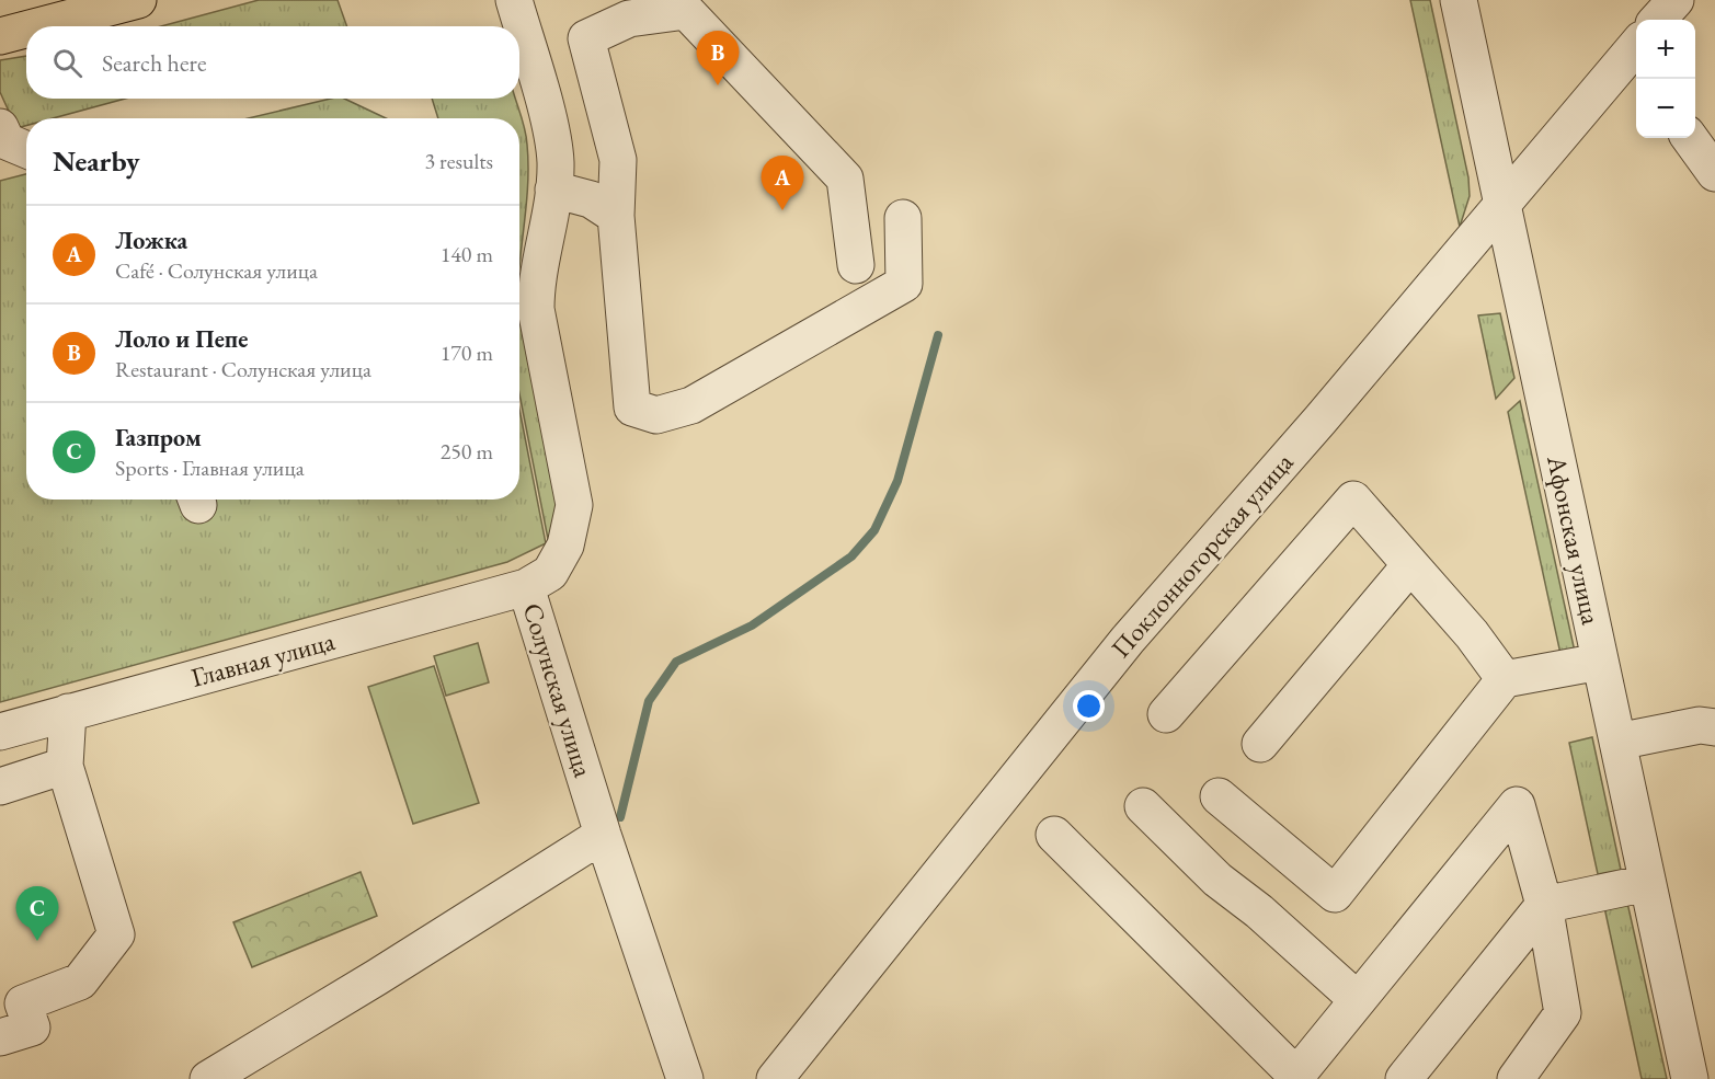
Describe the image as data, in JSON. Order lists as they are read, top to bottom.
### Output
{
  "streets": {
    "street": [
      "Афонская улица",
      "Поклонногорская улица",
      "Главная улица",
      "Солунская улица"
    ]
  },
  "crossings": [
    ["Афонская улица", "Поклонногорская улица"],
    ["Главная улица", "Солунская улица"]
  ],
  "page": {
    "map_buttons": ["+", "−"],
    "search": "Search here",
    "pins": ["B", "A", "C"],
    "heading": ["Nearby", "3 results"],
    "list": [
      {
        "mark": "A",
        "name": "Ложка",
        "note": "Café · Солунская улица",
        "value": "140 m"
      },
      {
        "mark": "B",
        "name": "Лоло и Пепе",
        "note": "Restaurant · Солунская улица",
        "value": "170 m"
      },
      {
        "mark": "C",
        "name": "Газпром",
        "note": "Sports · Главная улица",
        "value": "250 m"
      }
    ]
  }
}
